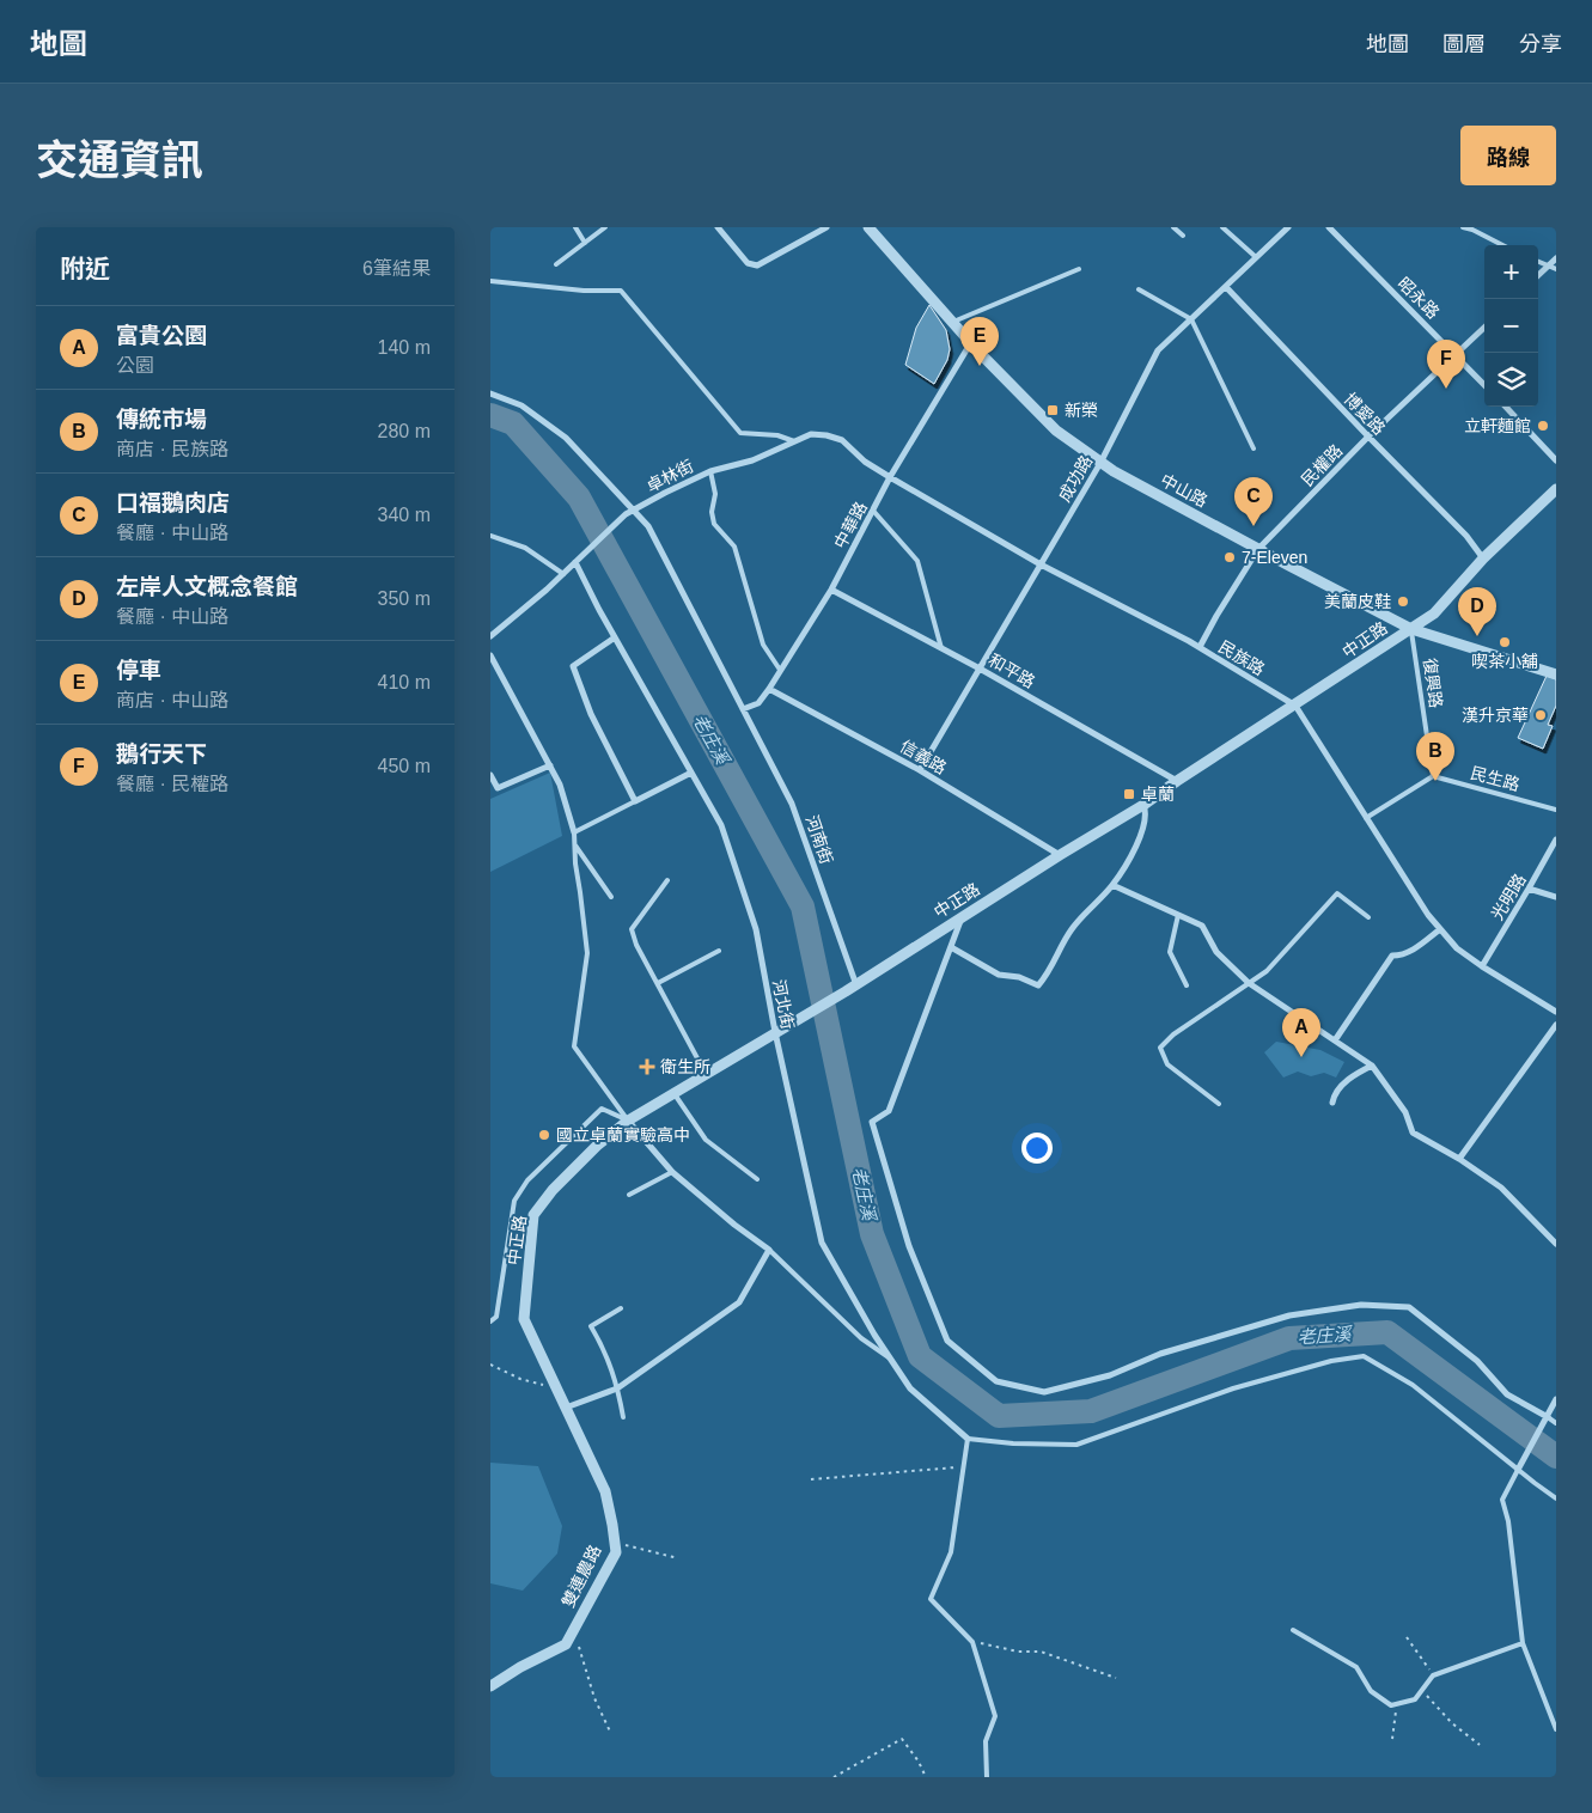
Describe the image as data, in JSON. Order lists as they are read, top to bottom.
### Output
{
  "streets": {
    "street": [
      "昭永路",
      "博愛路",
      "民權路",
      "卓林街",
      "成功路",
      "中山路",
      "中華路",
      "中正路",
      "民族路",
      "和平路",
      "信義路",
      "河南街",
      "光明路",
      "河北街",
      "雙連農路"
    ],
    "lane": ["復興路", "民生路"]
  },
  "crossings": [
    ["昭永路", "民權路"],
    ["博愛路", "民權路"],
    ["博愛路", "成功路"],
    ["博愛路", "中正路"],
    ["民權路", "中山路"],
    ["民權路", "民族路"],
    ["卓林街", "中華路"],
    ["卓林街", "民族路"],
    ["卓林街", "河南街"],
    ["卓林街", "河北街"],
    ["成功路", "中山路"],
    ["成功路", "民族路"],
    ["成功路", "和平路"],
    ["成功路", "信義路"],
    ["中山路", "中華路"],
    ["中山路", "中正路"],
    ["中山路", "復興路"],
    ["中華路", "民族路"],
    ["中華路", "和平路"],
    ["中華路", "信義路"],
    ["中華路", "河南街"],
    ["中正路", "民族路"],
    ["中正路", "和平路"],
    ["中正路", "復興路"],
    ["中正路", "信義路"],
    ["中正路", "河南街"],
    ["中正路", "河北街"],
    ["中正路", "雙連農路"],
    ["民族路", "光明路"],
    ["復興路", "民生路"]
  ],
  "water": ["老庄溪"],
  "places": {
    "transit": ["新榮", "卓蘭"],
    "other": [
      "立軒麵館",
      "7-Eleven",
      "美蘭皮鞋",
      "喫茶小舖",
      "漢升京華",
      "國立卓蘭實驗高中"
    ],
    "health": ["衛生所"]
  },
  "page": {
    "header": "地圖",
    "nav": ["地圖", "圖層", "分享"],
    "title": "交通資訊",
    "buttons": "路線",
    "heading": ["附近", "6筆結果"],
    "map_buttons": ["+", "−"],
    "list": [
      {
        "mark": "A",
        "name": "富貴公園",
        "note": "公園",
        "value": "140 m"
      },
      {
        "mark": "B",
        "name": "傳統市場",
        "note": "商店 · 民族路",
        "value": "280 m"
      },
      {
        "mark": "C",
        "name": "口福鵝肉店",
        "note": "餐廳 · 中山路",
        "value": "340 m"
      },
      {
        "mark": "D",
        "name": "左岸人文概念餐館",
        "note": "餐廳 · 中山路",
        "value": "350 m"
      },
      {
        "mark": "E",
        "name": "停車",
        "note": "商店 · 中山路",
        "value": "410 m"
      },
      {
        "mark": "F",
        "name": "鵝行天下",
        "note": "餐廳 · 民權路",
        "value": "450 m"
      }
    ],
    "pins": [
      "E",
      "F",
      "C",
      "D",
      "B",
      "A"
    ]
  }
}
